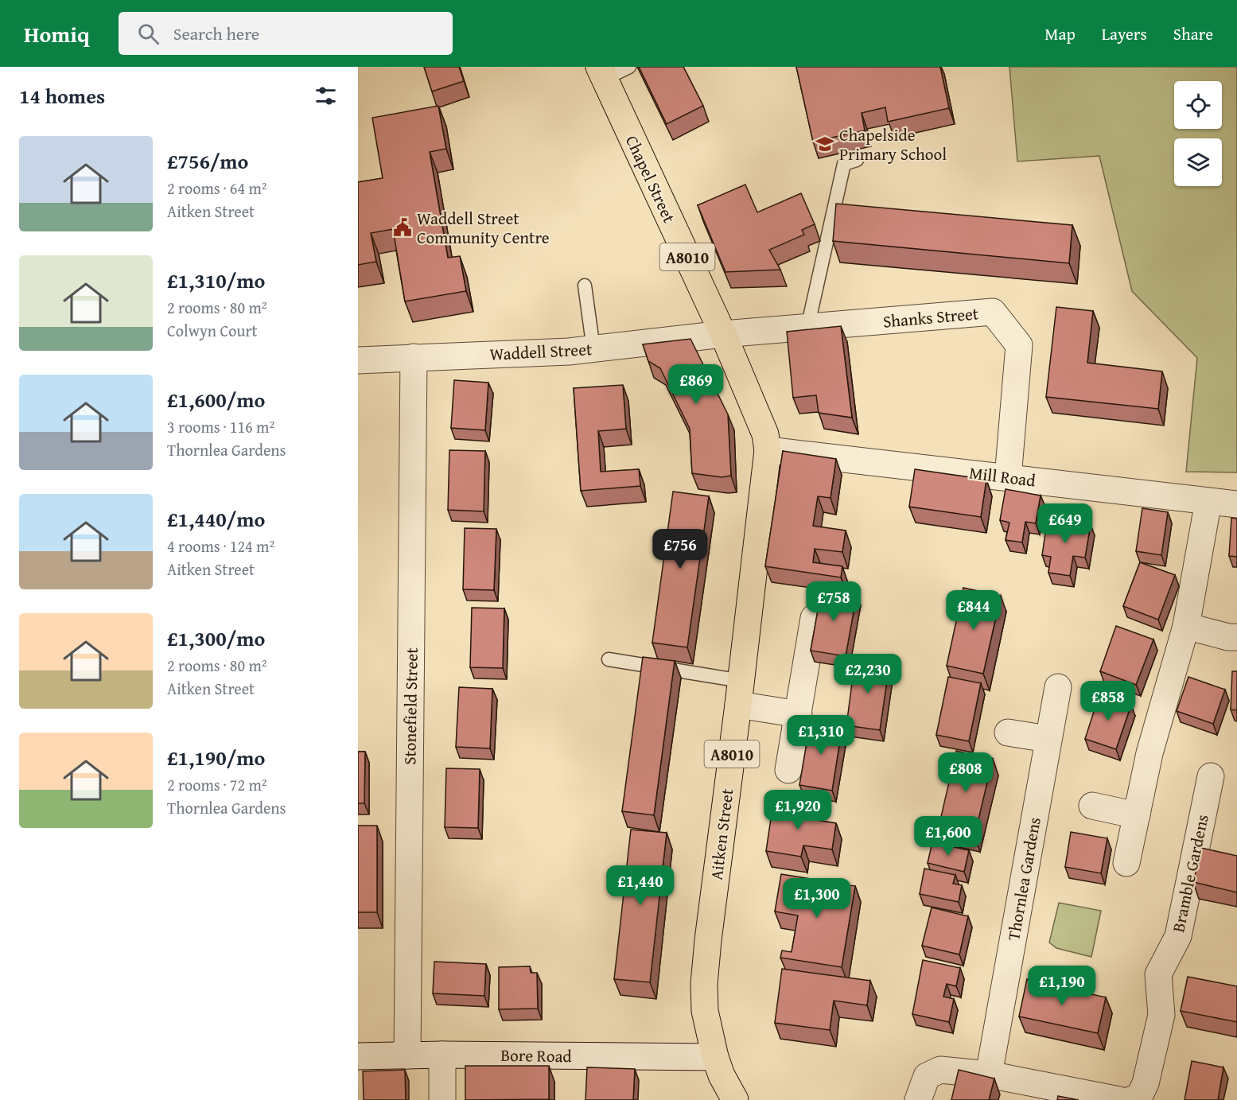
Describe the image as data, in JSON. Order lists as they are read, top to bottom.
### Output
{
  "streets": {
    "main road": ["Chapel Street", "A8010", "Aitken Street"],
    "street": [
      "Shanks Street",
      "Waddell Street",
      "Mill Road",
      "Stonefield Street",
      "Bramble Gardens",
      "Thornlea Gardens",
      "Bore Road"
    ]
  },
  "crossings": [
    ["Chapel Street", "Shanks Street"],
    ["Chapel Street", "Waddell Street"],
    ["Chapel Street", "Mill Road"],
    ["Chapel Street", "Aitken Street"],
    ["Shanks Street", "Waddell Street"],
    ["Shanks Street", "Mill Road"],
    ["Waddell Street", "Stonefield Street"],
    ["Mill Road", "Aitken Street"],
    ["Stonefield Street", "Bore Road"],
    ["Aitken Street", "Bore Road"]
  ],
  "places": {
    "school or university": ["Chapelside Primary School"],
    "public building": ["Waddell Street Community Centre"]
  },
  "page": {
    "header": "Homiq",
    "search": "Search here",
    "nav": ["Map", "Layers", "Share"],
    "heading": "14 homes",
    "list": [
      {
        "name": "£756/mo",
        "note": "2 rooms · 64 m² · Aitken Street"
      },
      {
        "name": "£1,310/mo",
        "note": "2 rooms · 80 m² · Colwyn Court"
      },
      {
        "name": "£1,600/mo",
        "note": "3 rooms · 116 m² · Thornlea Gardens"
      },
      {
        "name": "£1,440/mo",
        "note": "4 rooms · 124 m² · Aitken Street"
      },
      {
        "name": "£1,300/mo",
        "note": "2 rooms · 80 m² · Aitken Street"
      },
      {
        "name": "£1,190/mo",
        "note": "2 rooms · 72 m² · Thornlea Gardens"
      }
    ],
    "price": [
      "£869",
      "£649",
      "£756",
      "£758",
      "£844",
      "£2,230",
      "£858",
      "£1,310",
      "£808",
      "£1,920",
      "£1,600",
      "£1,440",
      "£1,300",
      "£1,190"
    ]
  }
}
